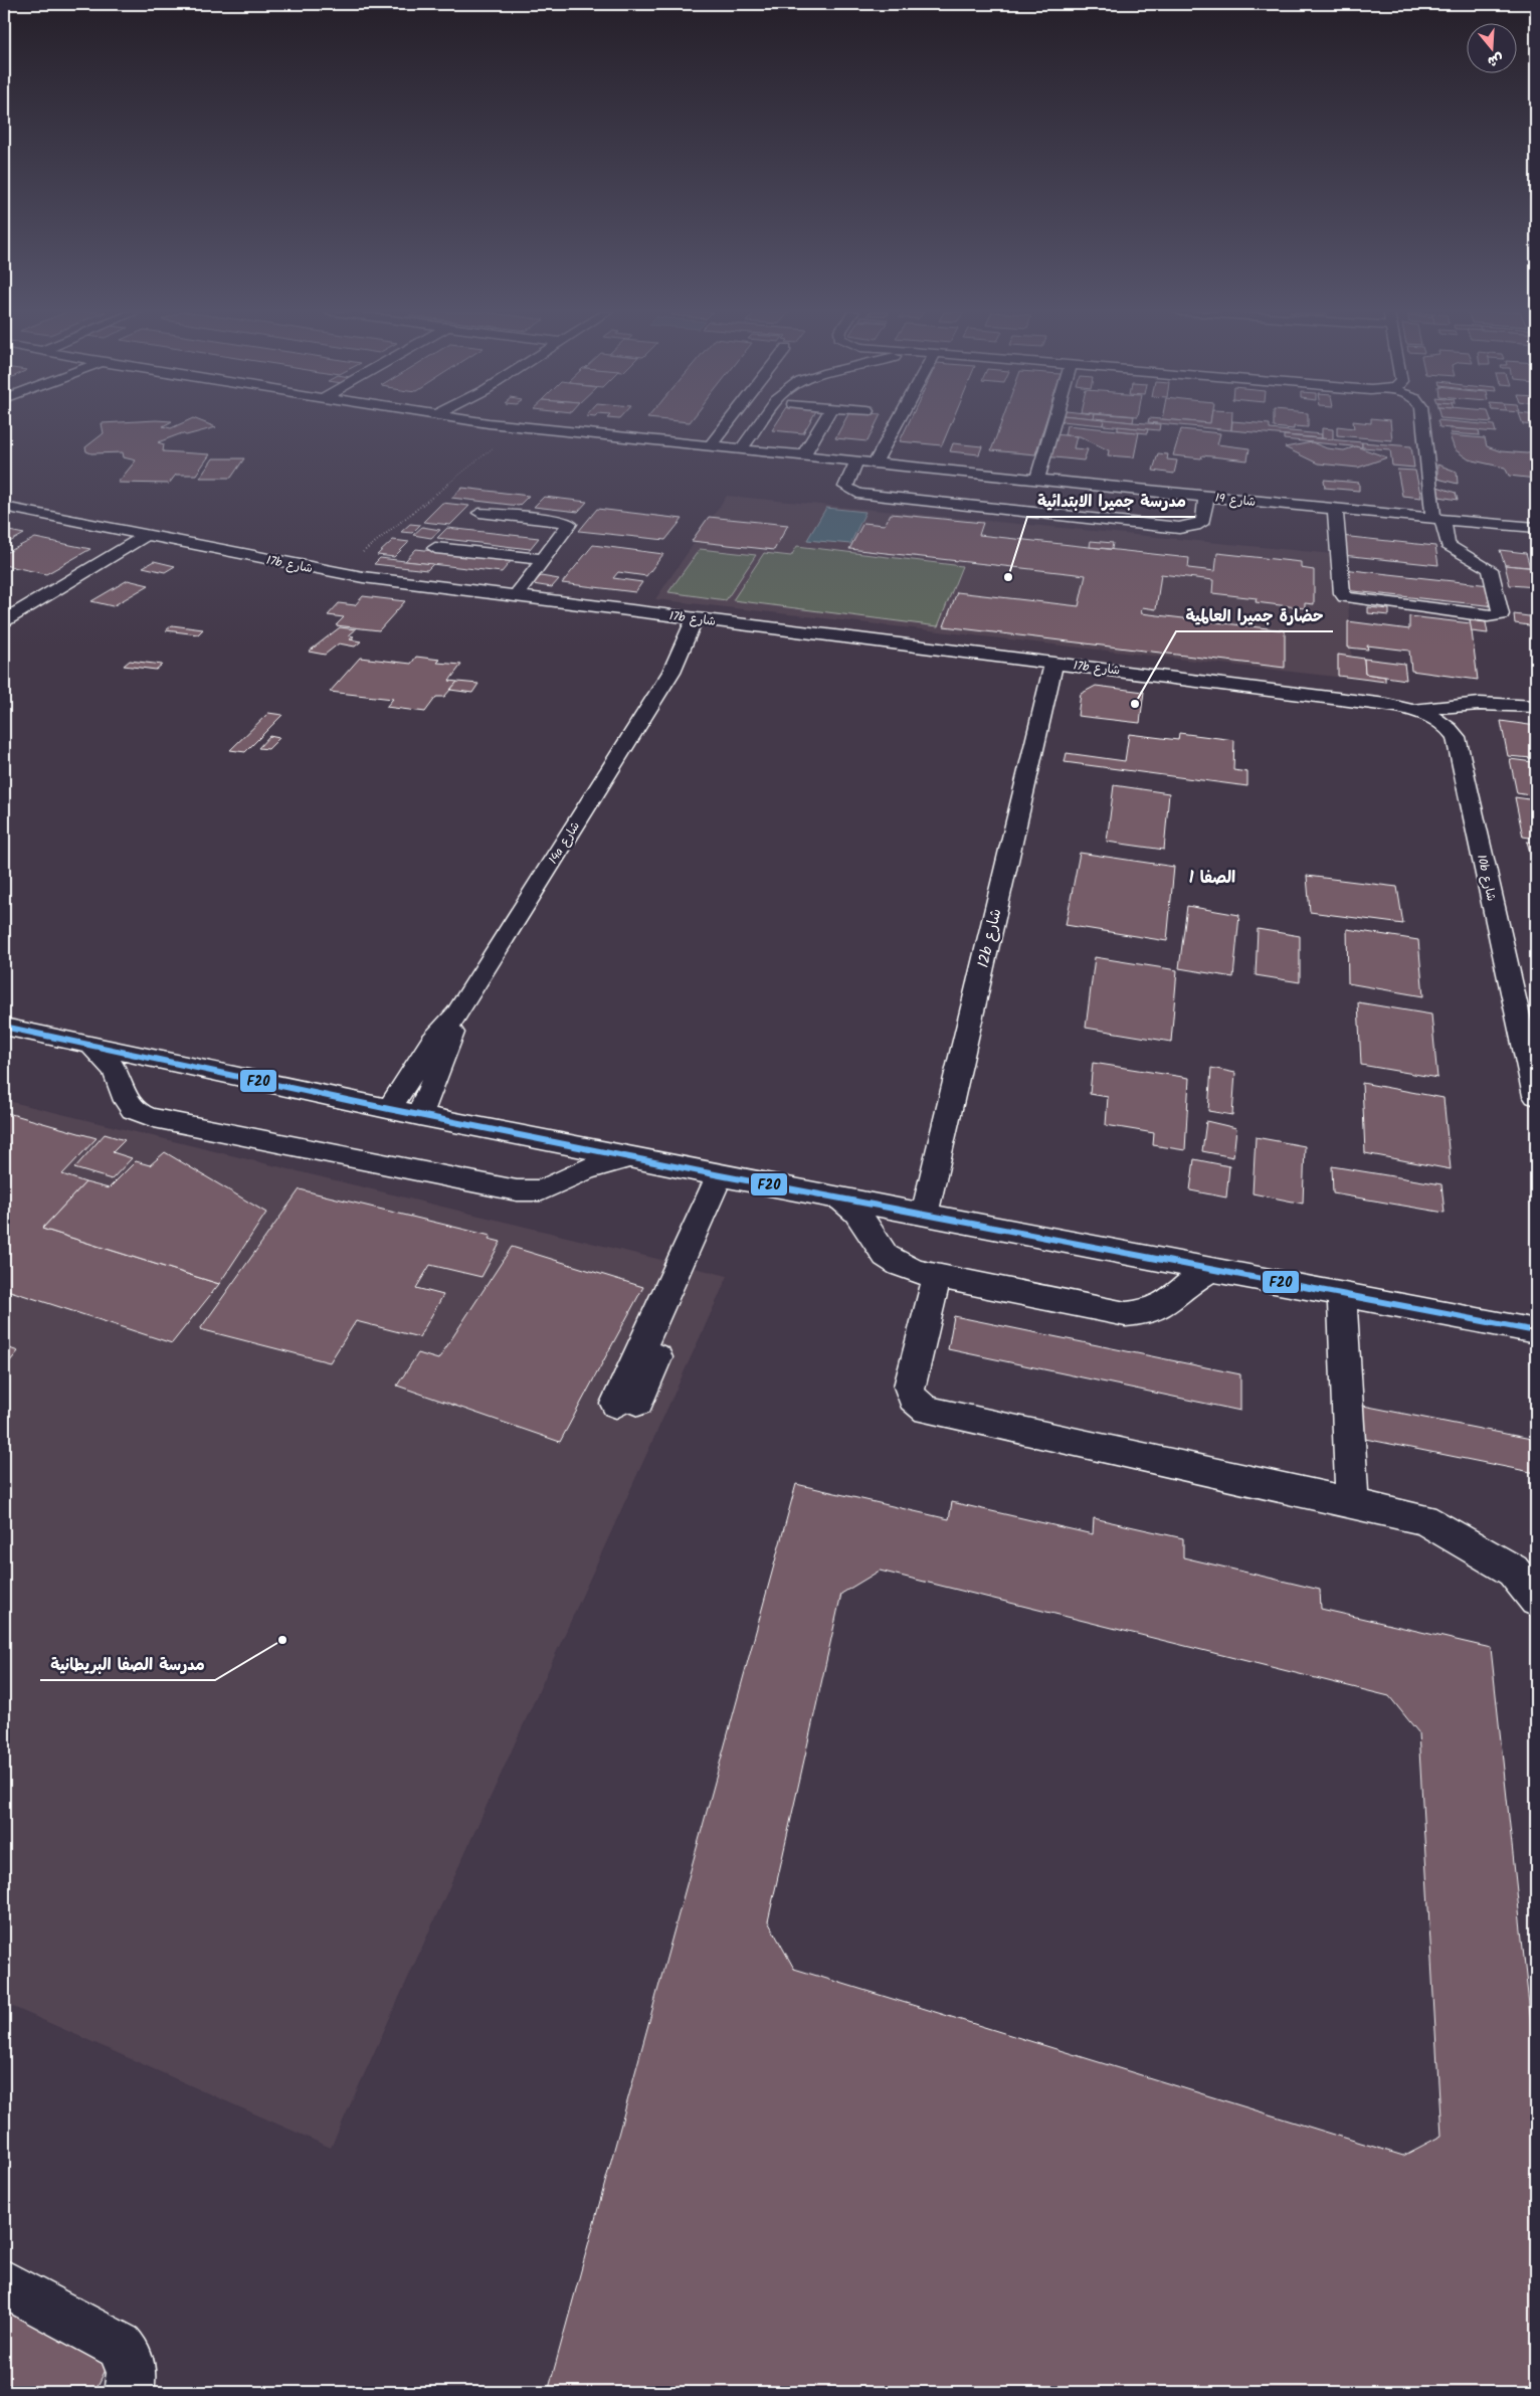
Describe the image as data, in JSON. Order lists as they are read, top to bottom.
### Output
{
  "streets": {
    "street": [
      "شارع 19",
      "17b شارع",
      "14a شارع",
      "10b شارع",
      "12b شارع"
    ]
  },
  "crossings": [
    ["17b شارع", "14a شارع"],
    ["17b شارع", "10b شارع"],
    ["17b شارع", "12b شارع"]
  ],
  "districts": ["الصفا 1"],
  "places": ["مدرسة جميرا الابتدائية", "حضارة جميرا العالمية", "مدرسة الصفا البريطانية"],
  "lines": ["transit line F20"],
  "north": "bottom"
}
